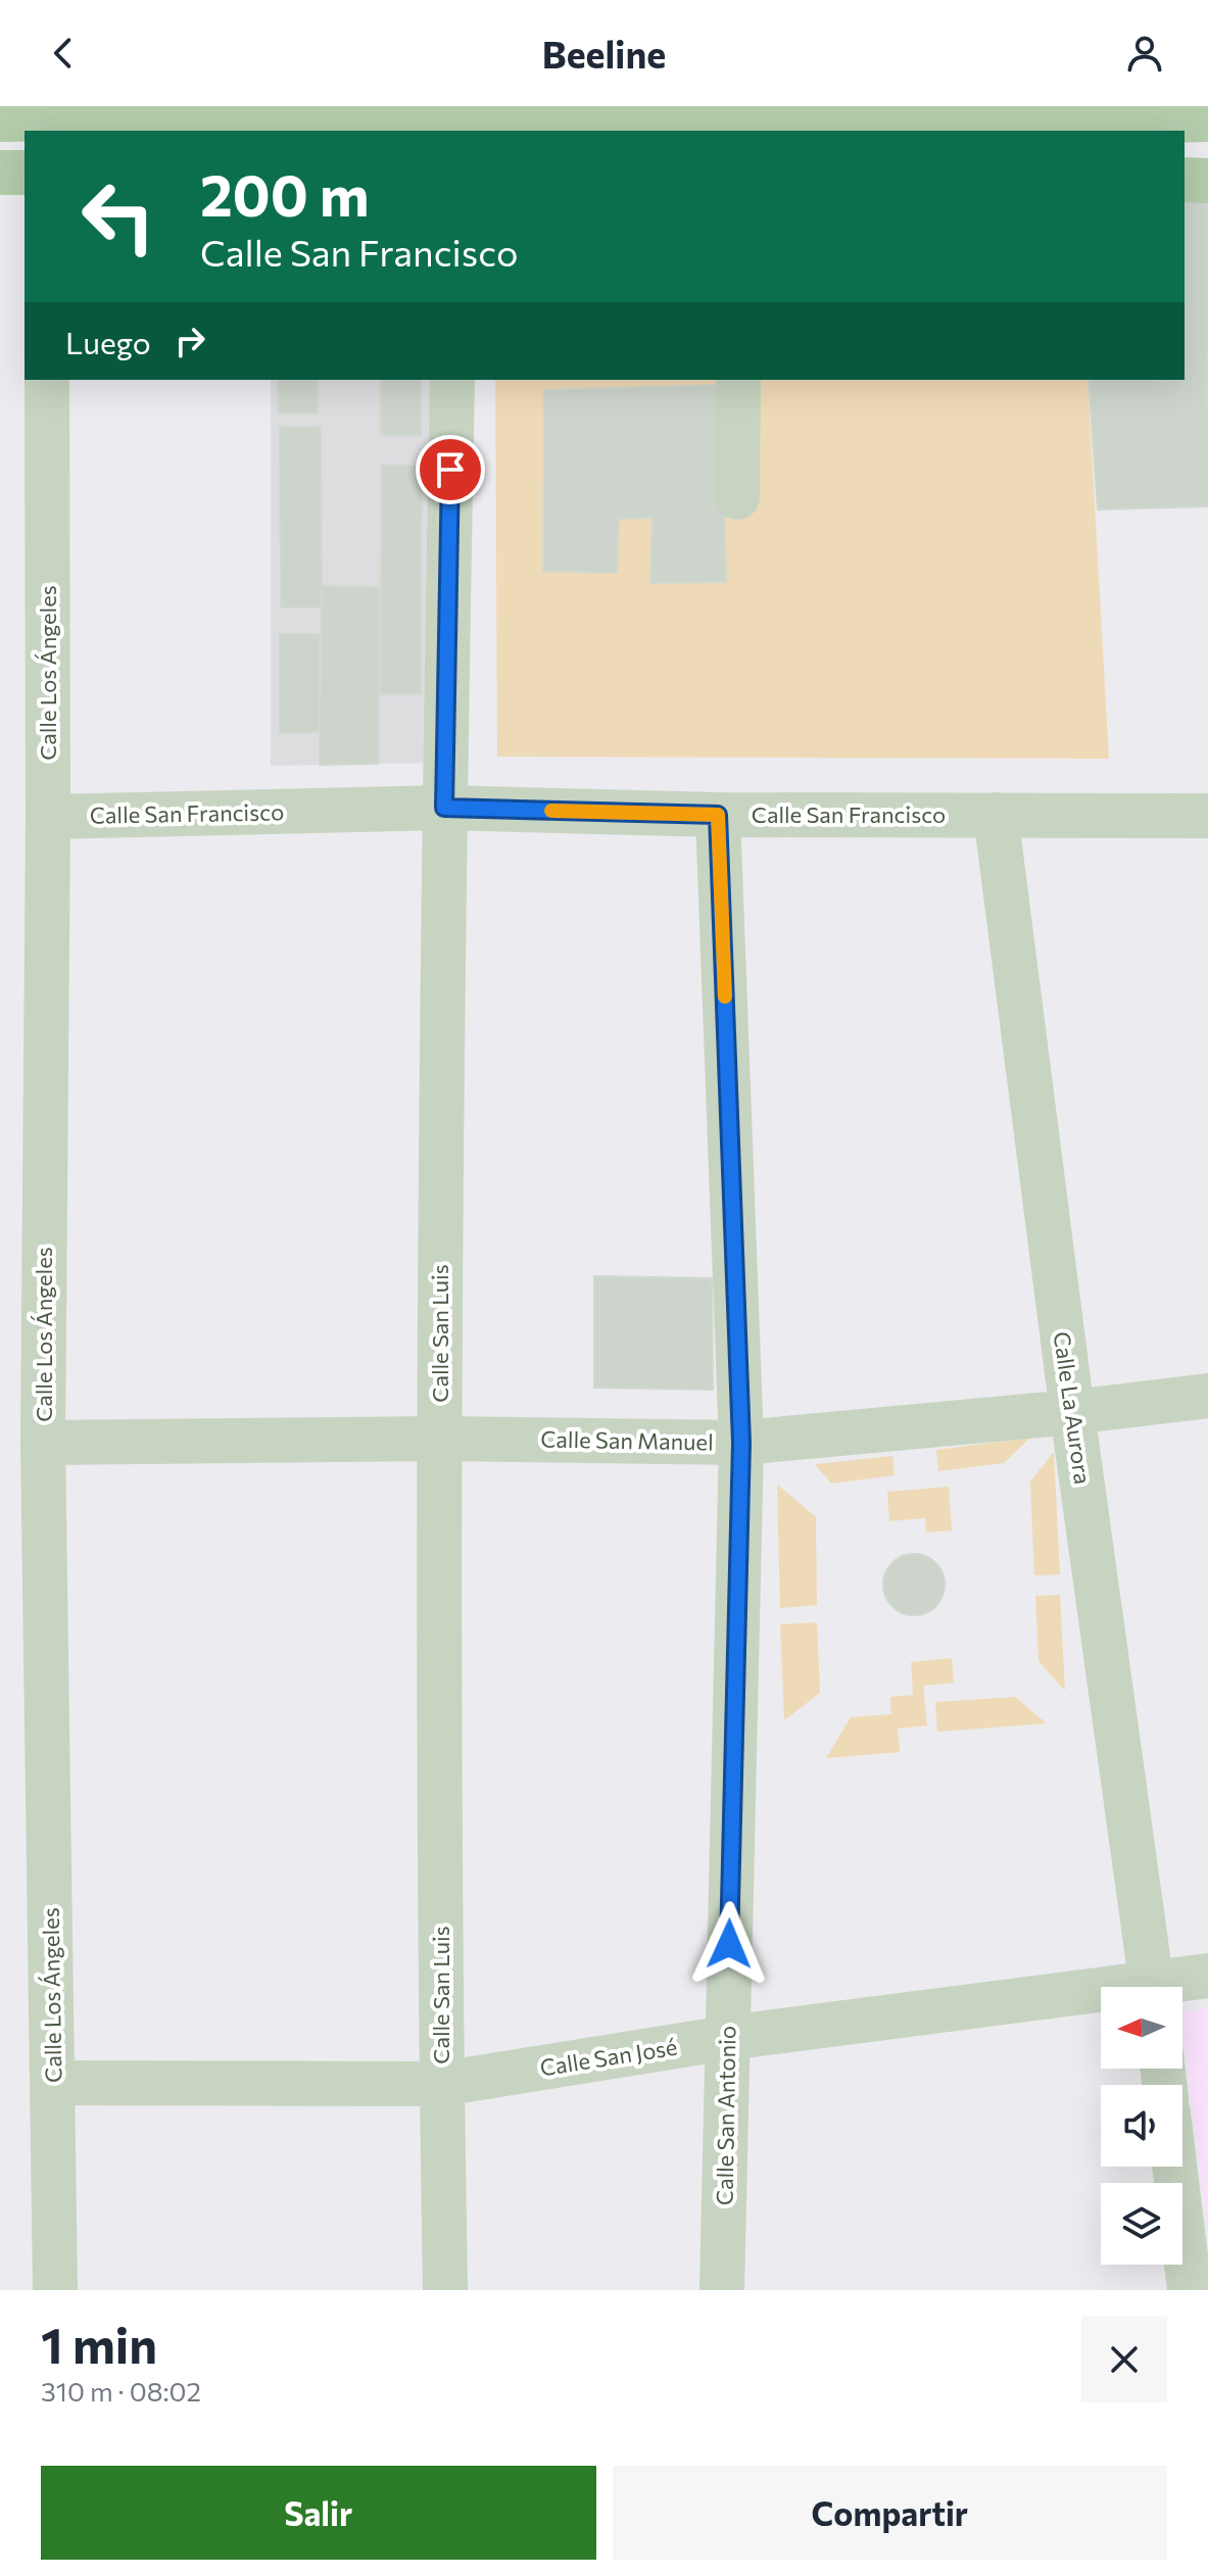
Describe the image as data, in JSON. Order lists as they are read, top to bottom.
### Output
{
  "streets": {
    "street": [
      "Calle Los Ángeles",
      "Calle San Francisco",
      "Calle San Luis",
      "Calle La Aurora",
      "Calle San Manuel",
      "Calle San José",
      "Calle San Antonio"
    ]
  },
  "crossings": [
    ["Calle Los Ángeles", "Calle San Francisco"],
    ["Calle Los Ángeles", "Calle San Manuel"],
    ["Calle Los Ángeles", "Calle San José"],
    ["Calle San Francisco", "Calle San Luis"],
    ["Calle San Francisco", "Calle La Aurora"],
    ["Calle San Francisco", "Calle San Antonio"],
    ["Calle San Luis", "Calle San Manuel"],
    ["Calle San Luis", "Calle San José"],
    ["Calle La Aurora", "Calle San Manuel"],
    ["Calle San Manuel", "Calle San Antonio"],
    ["Calle San José", "Calle San Antonio"]
  ],
  "north": "left",
  "page": {
    "header": "Beeline",
    "turn": ["200 m", "Calle San Francisco"],
    "then": "Luego",
    "heading": ["1 min", "310 m · 08:02"],
    "buttons": ["Salir", "Compartir"]
  }
}
